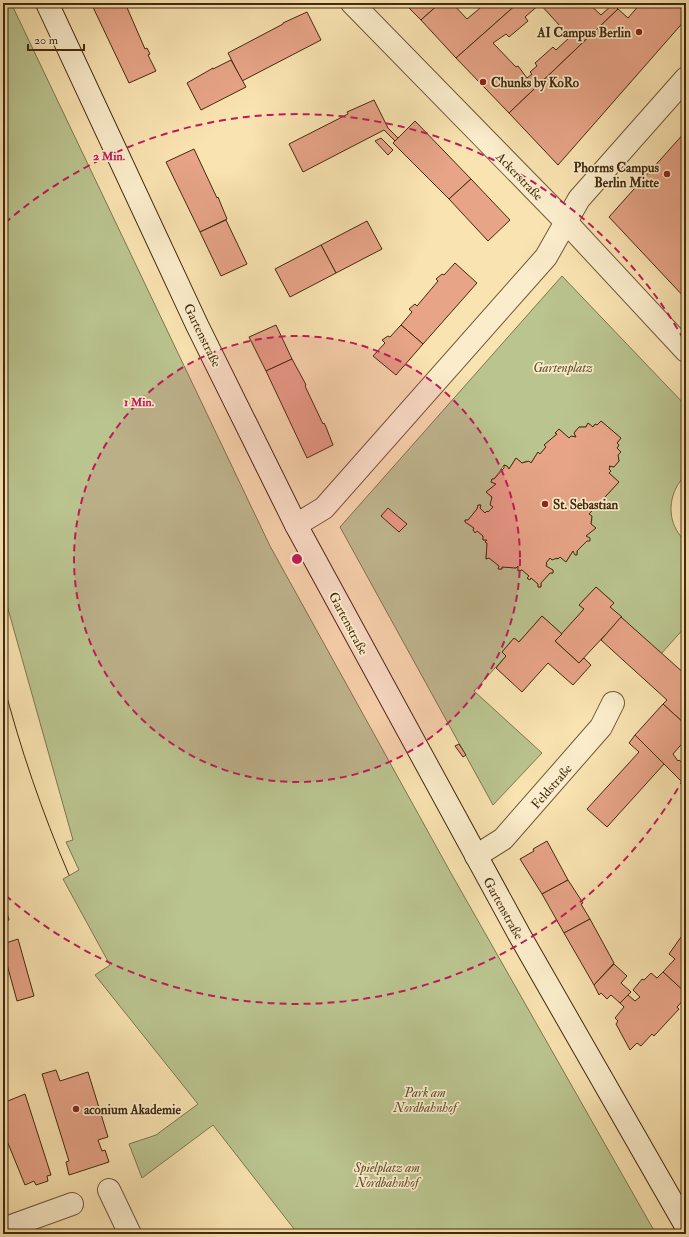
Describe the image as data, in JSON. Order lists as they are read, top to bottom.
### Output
{
  "streets": {
    "street": ["Ackerstraße", "Gartenstraße", "Feldstraße"]
  },
  "crossings": [
    ["Gartenstraße", "Feldstraße"]
  ],
  "parks": ["Gartenplatz", "Park am Nordbahnhof", "Spielplatz am Nordbahnhof"],
  "places": [
    "AI Campus Berlin",
    "Chunks by KoRo",
    "Phorms Campus Berlin Mitte",
    "St. Sebastian",
    "aconium Akademie"
  ],
  "scale_bar": "20 m",
  "rings": ["2 Min.", "1 Min."]
}
